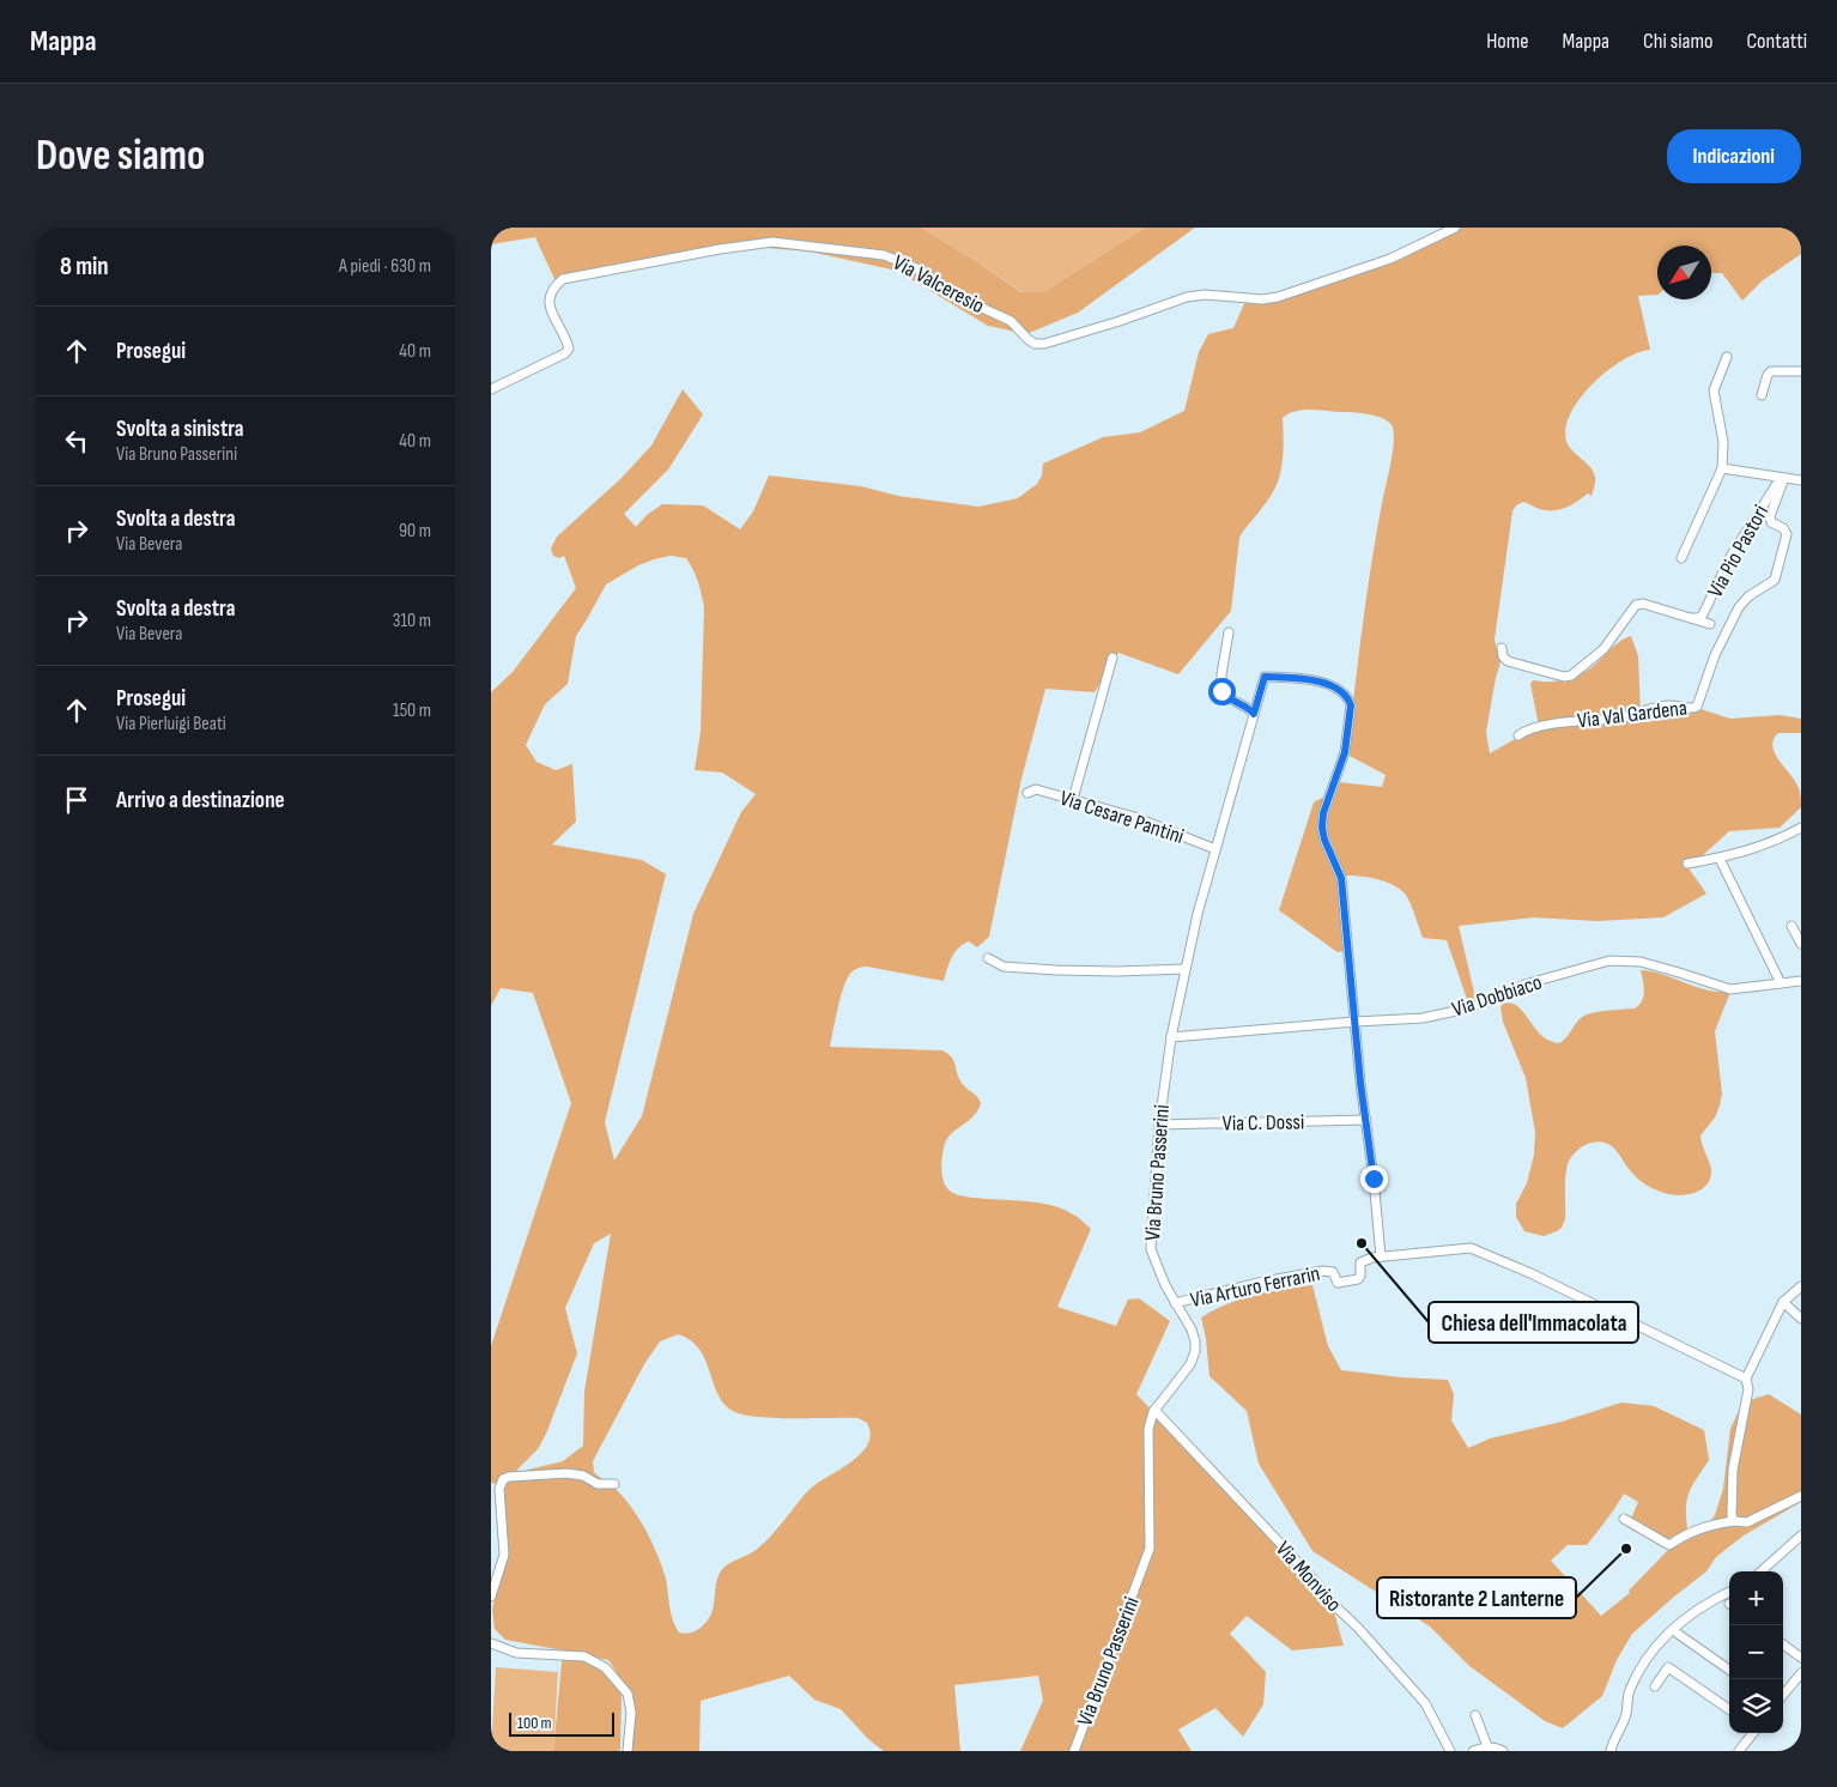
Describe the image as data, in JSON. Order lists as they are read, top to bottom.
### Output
{
  "streets": {
    "street": [
      "Via Valceresio",
      "Via Pio Pastori",
      "Via Val Gardena",
      "Via Cesare Pantini",
      "Via Dobbiaco",
      "Via C. Dossi",
      "Via Bruno Passerini",
      "Via Arturo Ferrarin",
      "Via Monviso"
    ]
  },
  "crossings": [
    ["Via Pio Pastori", "Via Val Gardena"],
    ["Via Cesare Pantini", "Via Bruno Passerini"],
    ["Via Dobbiaco", "Via Bruno Passerini"],
    ["Via C. Dossi", "Via Bruno Passerini"],
    ["Via Bruno Passerini", "Via Arturo Ferrarin"],
    ["Via Bruno Passerini", "Via Monviso"]
  ],
  "places": ["Chiesa dell'Immacolata", "Ristorante 2 Lanterne"],
  "scale_bar": "100 m",
  "north": "bottom left",
  "page": {
    "header": "Mappa",
    "nav": [
      "Home",
      "Mappa",
      "Chi siamo",
      "Contatti"
    ],
    "buttons": "Indicazioni",
    "title": "Dove siamo",
    "heading": ["8 min", "A piedi · 630 m"],
    "list": [
      ["Prosegui", "40 m"],
      ["Svolta a sinistra", "Via Bruno Passerini", "40 m"],
      ["Svolta a destra", "Via Bevera", "90 m"],
      ["Svolta a destra", "Via Bevera", "310 m"],
      ["Prosegui", "Via Pierluigi Beati", "150 m"],
      "Arrivo a destinazione"
    ],
    "map_buttons": ["+", "−"],
    "scale": "100 m"
  }
}
